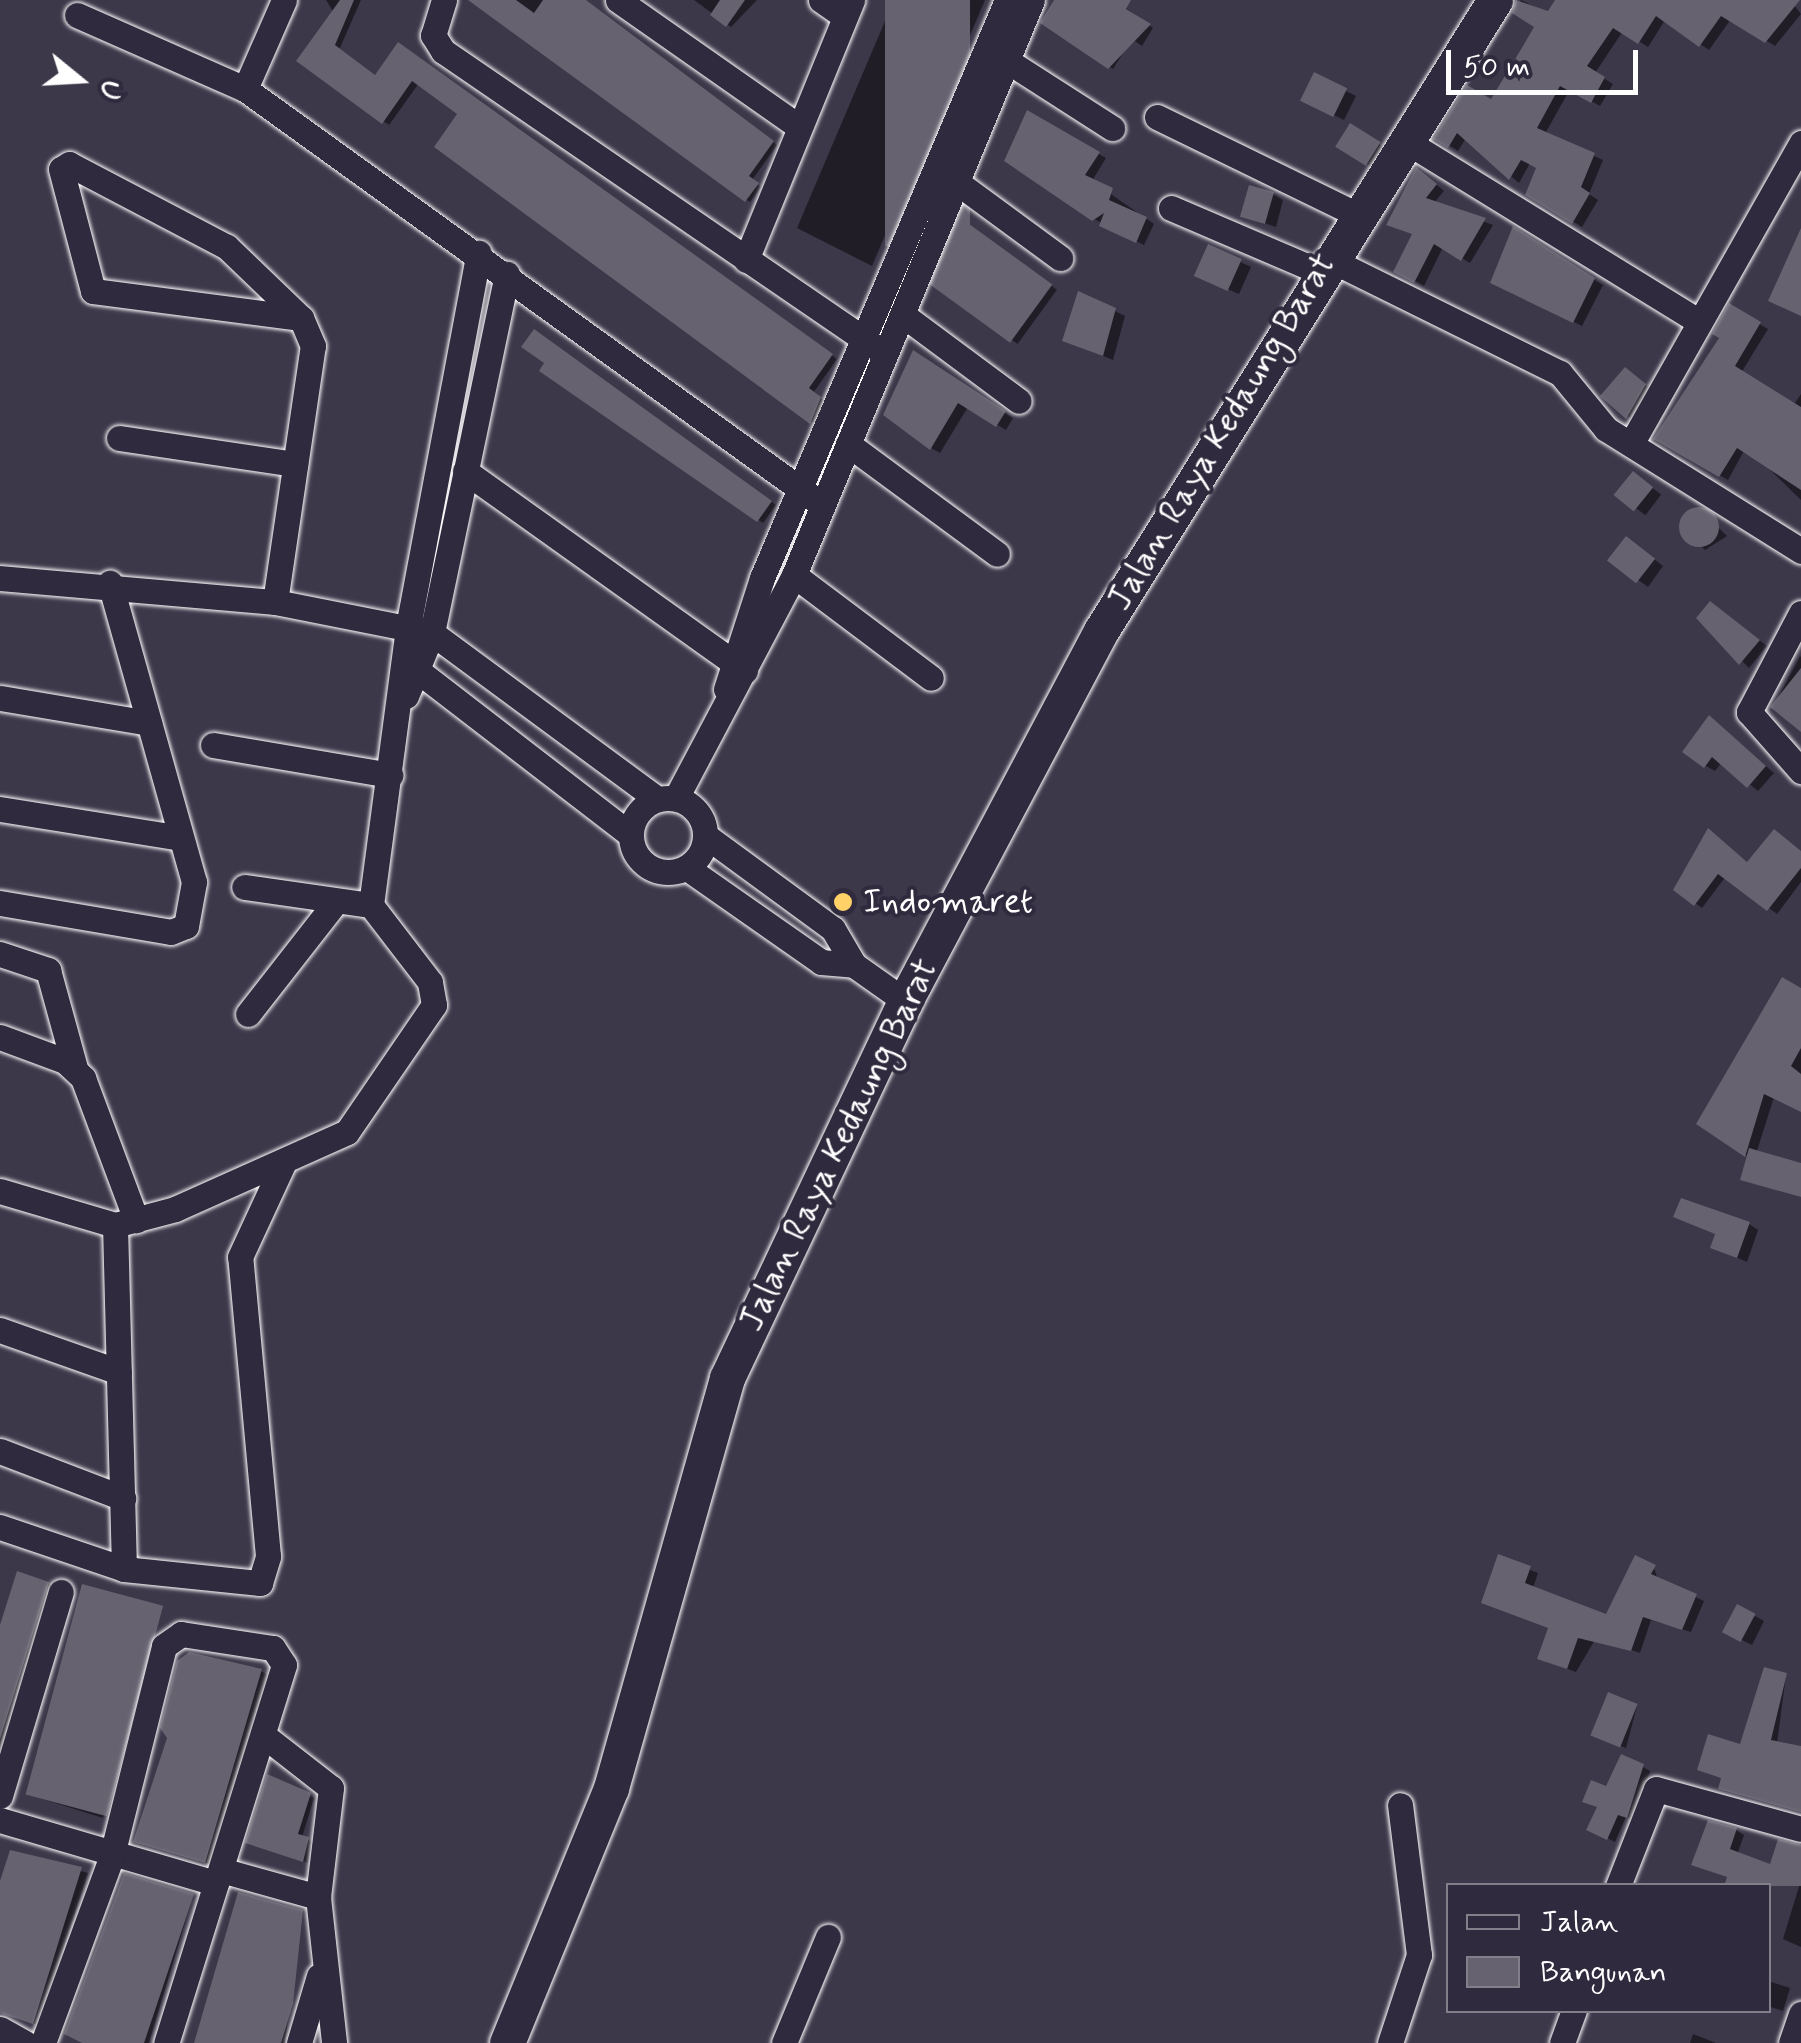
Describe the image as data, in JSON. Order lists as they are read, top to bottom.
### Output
{
  "streets": {
    "street": ["Jalan Raya Kedaung Barat"]
  },
  "places": ["Indomaret"],
  "legend": ["Jalan", "Bangunan"],
  "scale_bar": "50 m",
  "north": "right"
}
